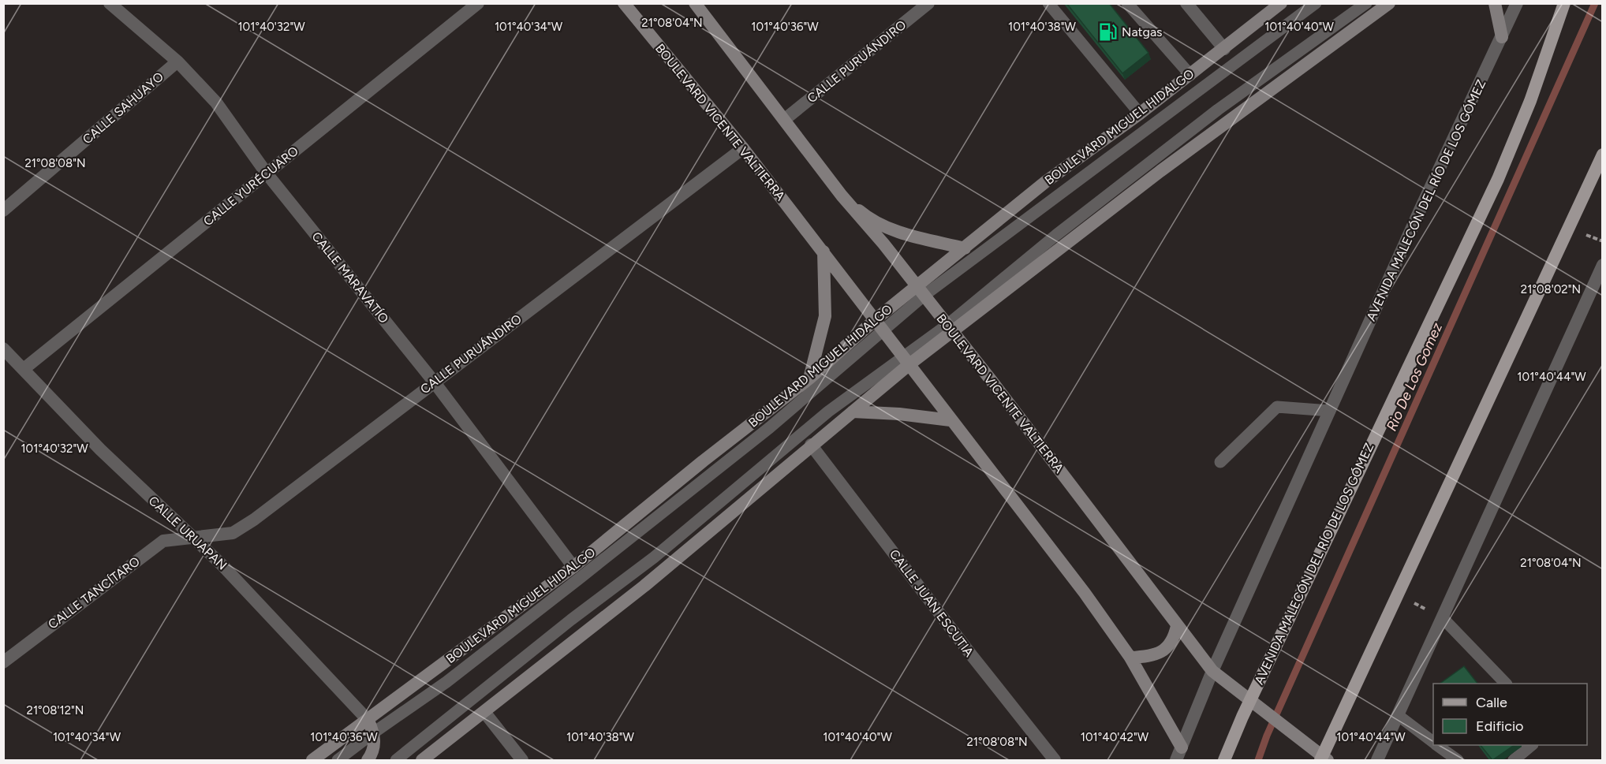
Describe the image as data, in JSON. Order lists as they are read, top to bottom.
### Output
{
  "streets": {
    "main road": ["BOULEVARD VICENTE VALTIERRA", "BOULEVARD MIGUEL HIDALGO", "AVENIDA MALECÓN DEL RÍO DE LOS GÓMEZ"],
    "street": [
      "CALLE PURUÁNDIRO",
      "CALLE SAHUAYO",
      "CALLE YURÉCUARO",
      "CALLE MARAVATÍO",
      "CALLE URUAPAN",
      "CALLE TANCÍTARO",
      "CALLE JUAN ESCUTIA"
    ]
  },
  "crossings": [
    ["CALLE PURUÁNDIRO", "BOULEVARD VICENTE VALTIERRA"],
    ["CALLE PURUÁNDIRO", "CALLE MARAVATÍO"],
    ["CALLE PURUÁNDIRO", "CALLE URUAPAN"],
    ["CALLE PURUÁNDIRO", "CALLE TANCÍTARO"],
    ["CALLE SAHUAYO", "CALLE MARAVATÍO"],
    ["BOULEVARD VICENTE VALTIERRA", "BOULEVARD MIGUEL HIDALGO"],
    ["BOULEVARD VICENTE VALTIERRA", "AVENIDA MALECÓN DEL RÍO DE LOS GÓMEZ"],
    ["BOULEVARD MIGUEL HIDALGO", "CALLE MARAVATÍO"],
    ["BOULEVARD MIGUEL HIDALGO", "CALLE URUAPAN"],
    ["CALLE YURÉCUARO", "CALLE MARAVATÍO"],
    ["CALLE YURÉCUARO", "CALLE URUAPAN"],
    ["CALLE URUAPAN", "CALLE TANCÍTARO"]
  ],
  "water": ["Rio De Los Gomez"],
  "places": {
    "fuel station": ["Natgas"]
  },
  "legend": ["Calle", "Edificio"],
  "coordinates": [
    "21°08'04\"N",
    "101°40'40\"W",
    "101°40'32\"W",
    "101°40'34\"W",
    "101°40'36\"W",
    "101°40'38\"W",
    "21°08'08\"N",
    "21°08'02\"N",
    "101°40'44\"W",
    "21°08'12\"N",
    "101°40'42\"W"
  ]
}
